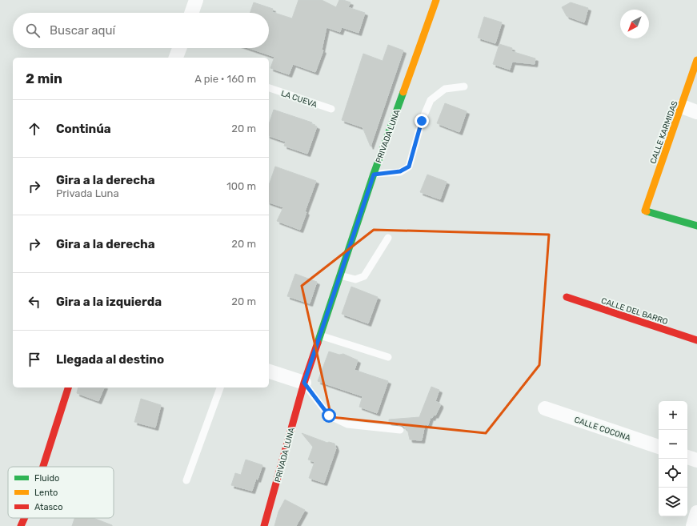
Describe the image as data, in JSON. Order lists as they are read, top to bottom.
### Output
{
  "streets": {
    "street": [
      "CALLE KARMIDAS",
      "PRIVADA LUNA",
      "CALLE DEL BARRO",
      "CALLE COCONA"
    ],
    "lane": ["LA CUEVA"]
  },
  "legend": ["Fluido", "Lento", "Atasco"],
  "north": "bottom left",
  "page": {
    "search": "Buscar aquí",
    "heading": ["2 min", "A pie · 160 m"],
    "list": [
      ["Continúa", "20 m"],
      ["Gira a la derecha", "Privada Luna", "100 m"],
      ["Gira a la derecha", "20 m"],
      ["Gira a la izquierda", "20 m"],
      "Llegada al destino"
    ],
    "map_buttons": ["+", "−"]
  }
}
